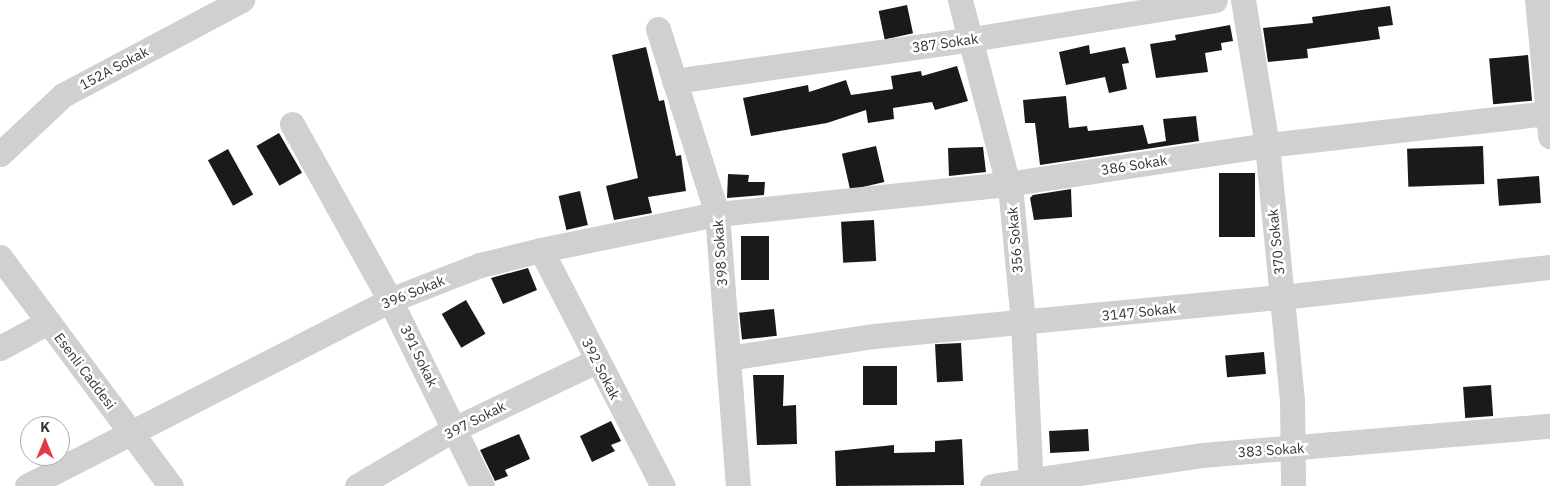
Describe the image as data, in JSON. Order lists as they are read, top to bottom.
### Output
{
  "streets": {
    "street": [
      "387 Sokak",
      "152A Sokak",
      "386 Sokak",
      "356 Sokak",
      "370 Sokak",
      "398 Sokak",
      "396 Sokak",
      "3147 Sokak",
      "391 Sokak",
      "392 Sokak",
      "Esenli Caddesi",
      "397 Sokak",
      "383 Sokak"
    ]
  },
  "crossings": [
    ["387 Sokak", "356 Sokak"],
    ["387 Sokak", "398 Sokak"],
    ["386 Sokak", "356 Sokak"],
    ["386 Sokak", "370 Sokak"],
    ["386 Sokak", "398 Sokak"],
    ["386 Sokak", "396 Sokak"],
    ["356 Sokak", "3147 Sokak"],
    ["356 Sokak", "383 Sokak"],
    ["370 Sokak", "3147 Sokak"],
    ["370 Sokak", "383 Sokak"],
    ["398 Sokak", "396 Sokak"],
    ["398 Sokak", "3147 Sokak"],
    ["396 Sokak", "391 Sokak"],
    ["396 Sokak", "392 Sokak"],
    ["396 Sokak", "Esenli Caddesi"],
    ["391 Sokak", "397 Sokak"],
    ["392 Sokak", "397 Sokak"]
  ],
  "north": "top"
}
